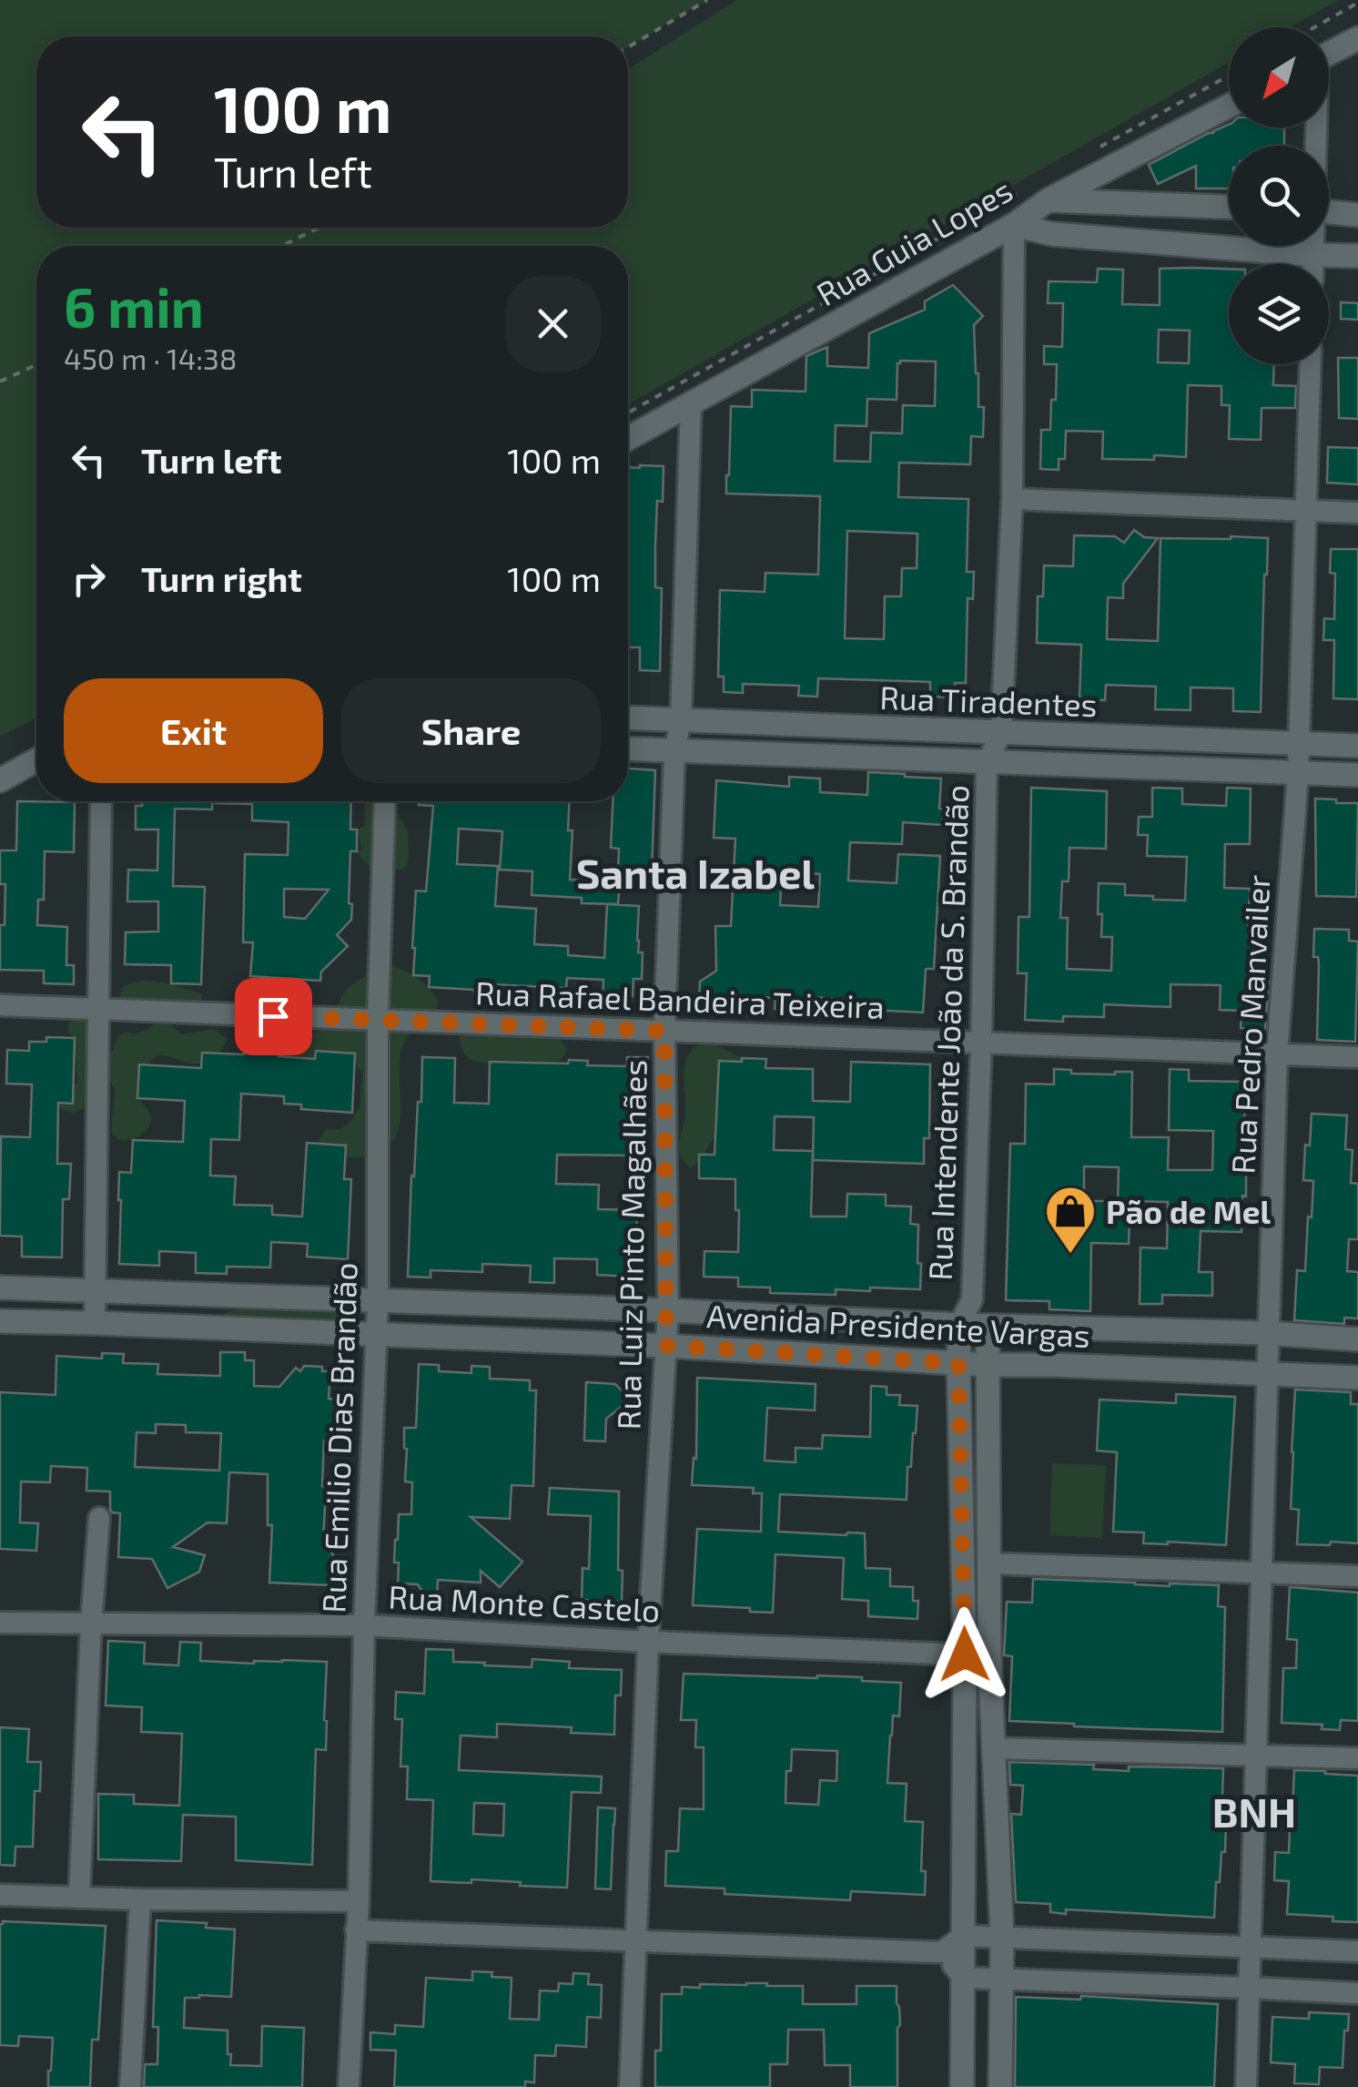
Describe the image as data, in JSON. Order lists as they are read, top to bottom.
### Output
{
  "streets": {
    "main road": ["Rua Guia Lopes", "Rua Tiradentes", "Avenida Presidente Vargas"],
    "street": [
      "Rua Rafael Bandeira Teixeira",
      "Rua Pedro Manvailer",
      "Rua Intendente João da S. Brandão",
      "Rua Luiz Pinto Magalhães",
      "Rua Emilio Dias Brandão",
      "Rua Monte Castelo"
    ]
  },
  "crossings": [
    ["Rua Guia Lopes", "Rua Intendente João da S. Brandão"],
    ["Rua Guia Lopes", "Rua Luiz Pinto Magalhães"],
    ["Rua Tiradentes", "Rua Pedro Manvailer"],
    ["Rua Tiradentes", "Rua Intendente João da S. Brandão"],
    ["Rua Tiradentes", "Rua Luiz Pinto Magalhães"],
    ["Rua Rafael Bandeira Teixeira", "Rua Pedro Manvailer"],
    ["Rua Rafael Bandeira Teixeira", "Rua Intendente João da S. Brandão"],
    ["Rua Rafael Bandeira Teixeira", "Rua Luiz Pinto Magalhães"],
    ["Rua Rafael Bandeira Teixeira", "Rua Emilio Dias Brandão"],
    ["Rua Pedro Manvailer", "Avenida Presidente Vargas"],
    ["Rua Intendente João da S. Brandão", "Avenida Presidente Vargas"],
    ["Rua Luiz Pinto Magalhães", "Avenida Presidente Vargas"],
    ["Rua Luiz Pinto Magalhães", "Rua Monte Castelo"],
    ["Avenida Presidente Vargas", "Rua Emilio Dias Brandão"],
    ["Rua Emilio Dias Brandão", "Rua Monte Castelo"]
  ],
  "districts": ["Santa Izabel", "BNH"],
  "places": {
    "shop": ["Pão de Mel"]
  },
  "north": "bottom left",
  "page": {
    "turn": ["100 m", "Turn left"],
    "heading": ["6 min", "450 m · 14:38"],
    "list": [
      {
        "name": "Turn left",
        "value": "100 m"
      },
      {
        "name": "Turn right",
        "value": "100 m"
      }
    ],
    "buttons": ["Exit", "Share"]
  }
}
